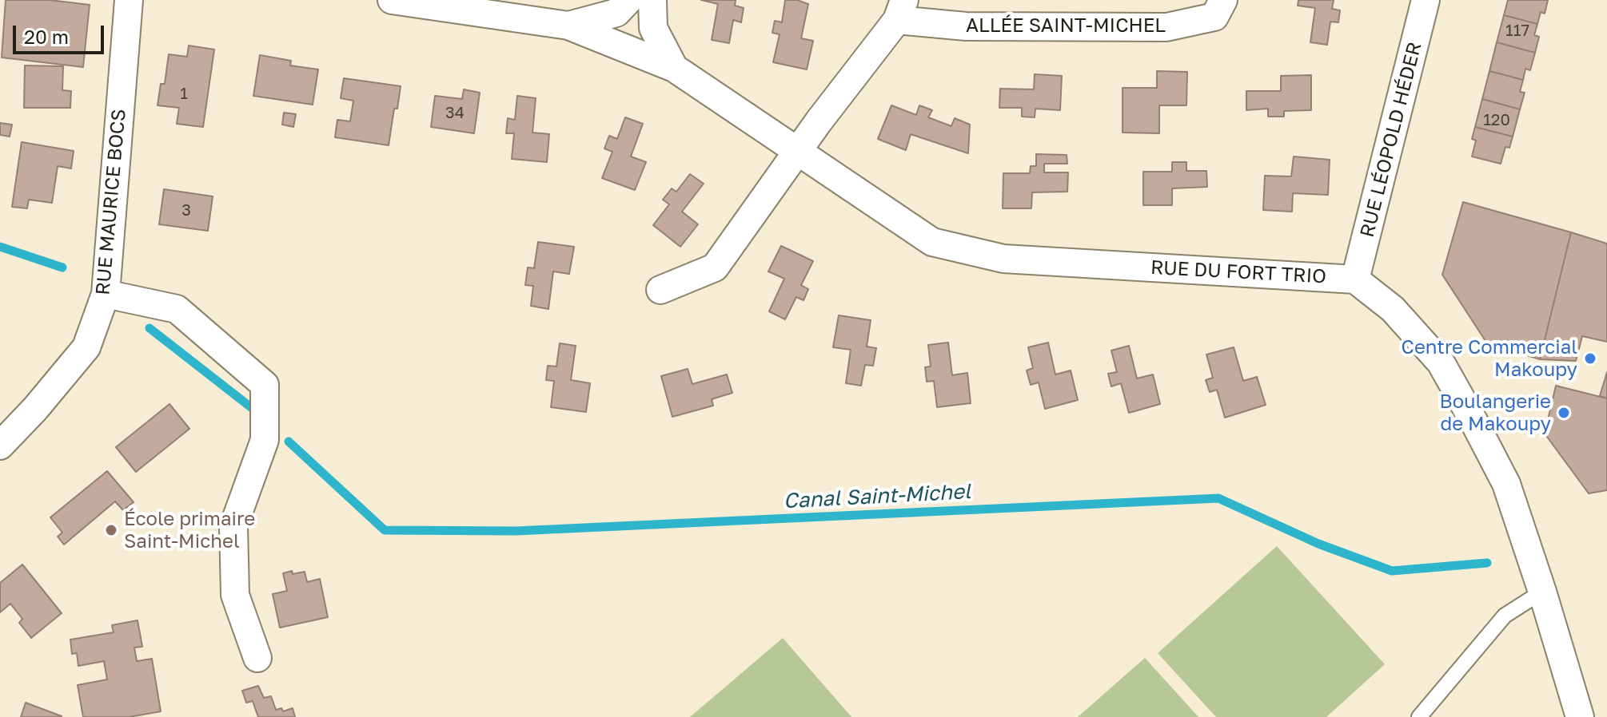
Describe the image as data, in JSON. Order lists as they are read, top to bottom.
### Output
{
  "streets": {
    "street": [
      "ALLÉE SAINT-MICHEL",
      "RUE LÉOPOLD HÉDER",
      "RUE MAURICE BOCS",
      "RUE DU FORT TRIO"
    ]
  },
  "crossings": [
    ["ALLÉE SAINT-MICHEL", "RUE DU FORT TRIO"],
    ["RUE LÉOPOLD HÉDER", "RUE DU FORT TRIO"]
  ],
  "water": ["Canal Saint-Michel"],
  "places": ["Centre Commercial Makoupy", "Boulangerie de Makoupy", "École primaire Saint-Michel"],
  "house_numbers": [
    "117",
    "1",
    "34",
    "120",
    "3"
  ],
  "scale_bar": "20 m"
}
